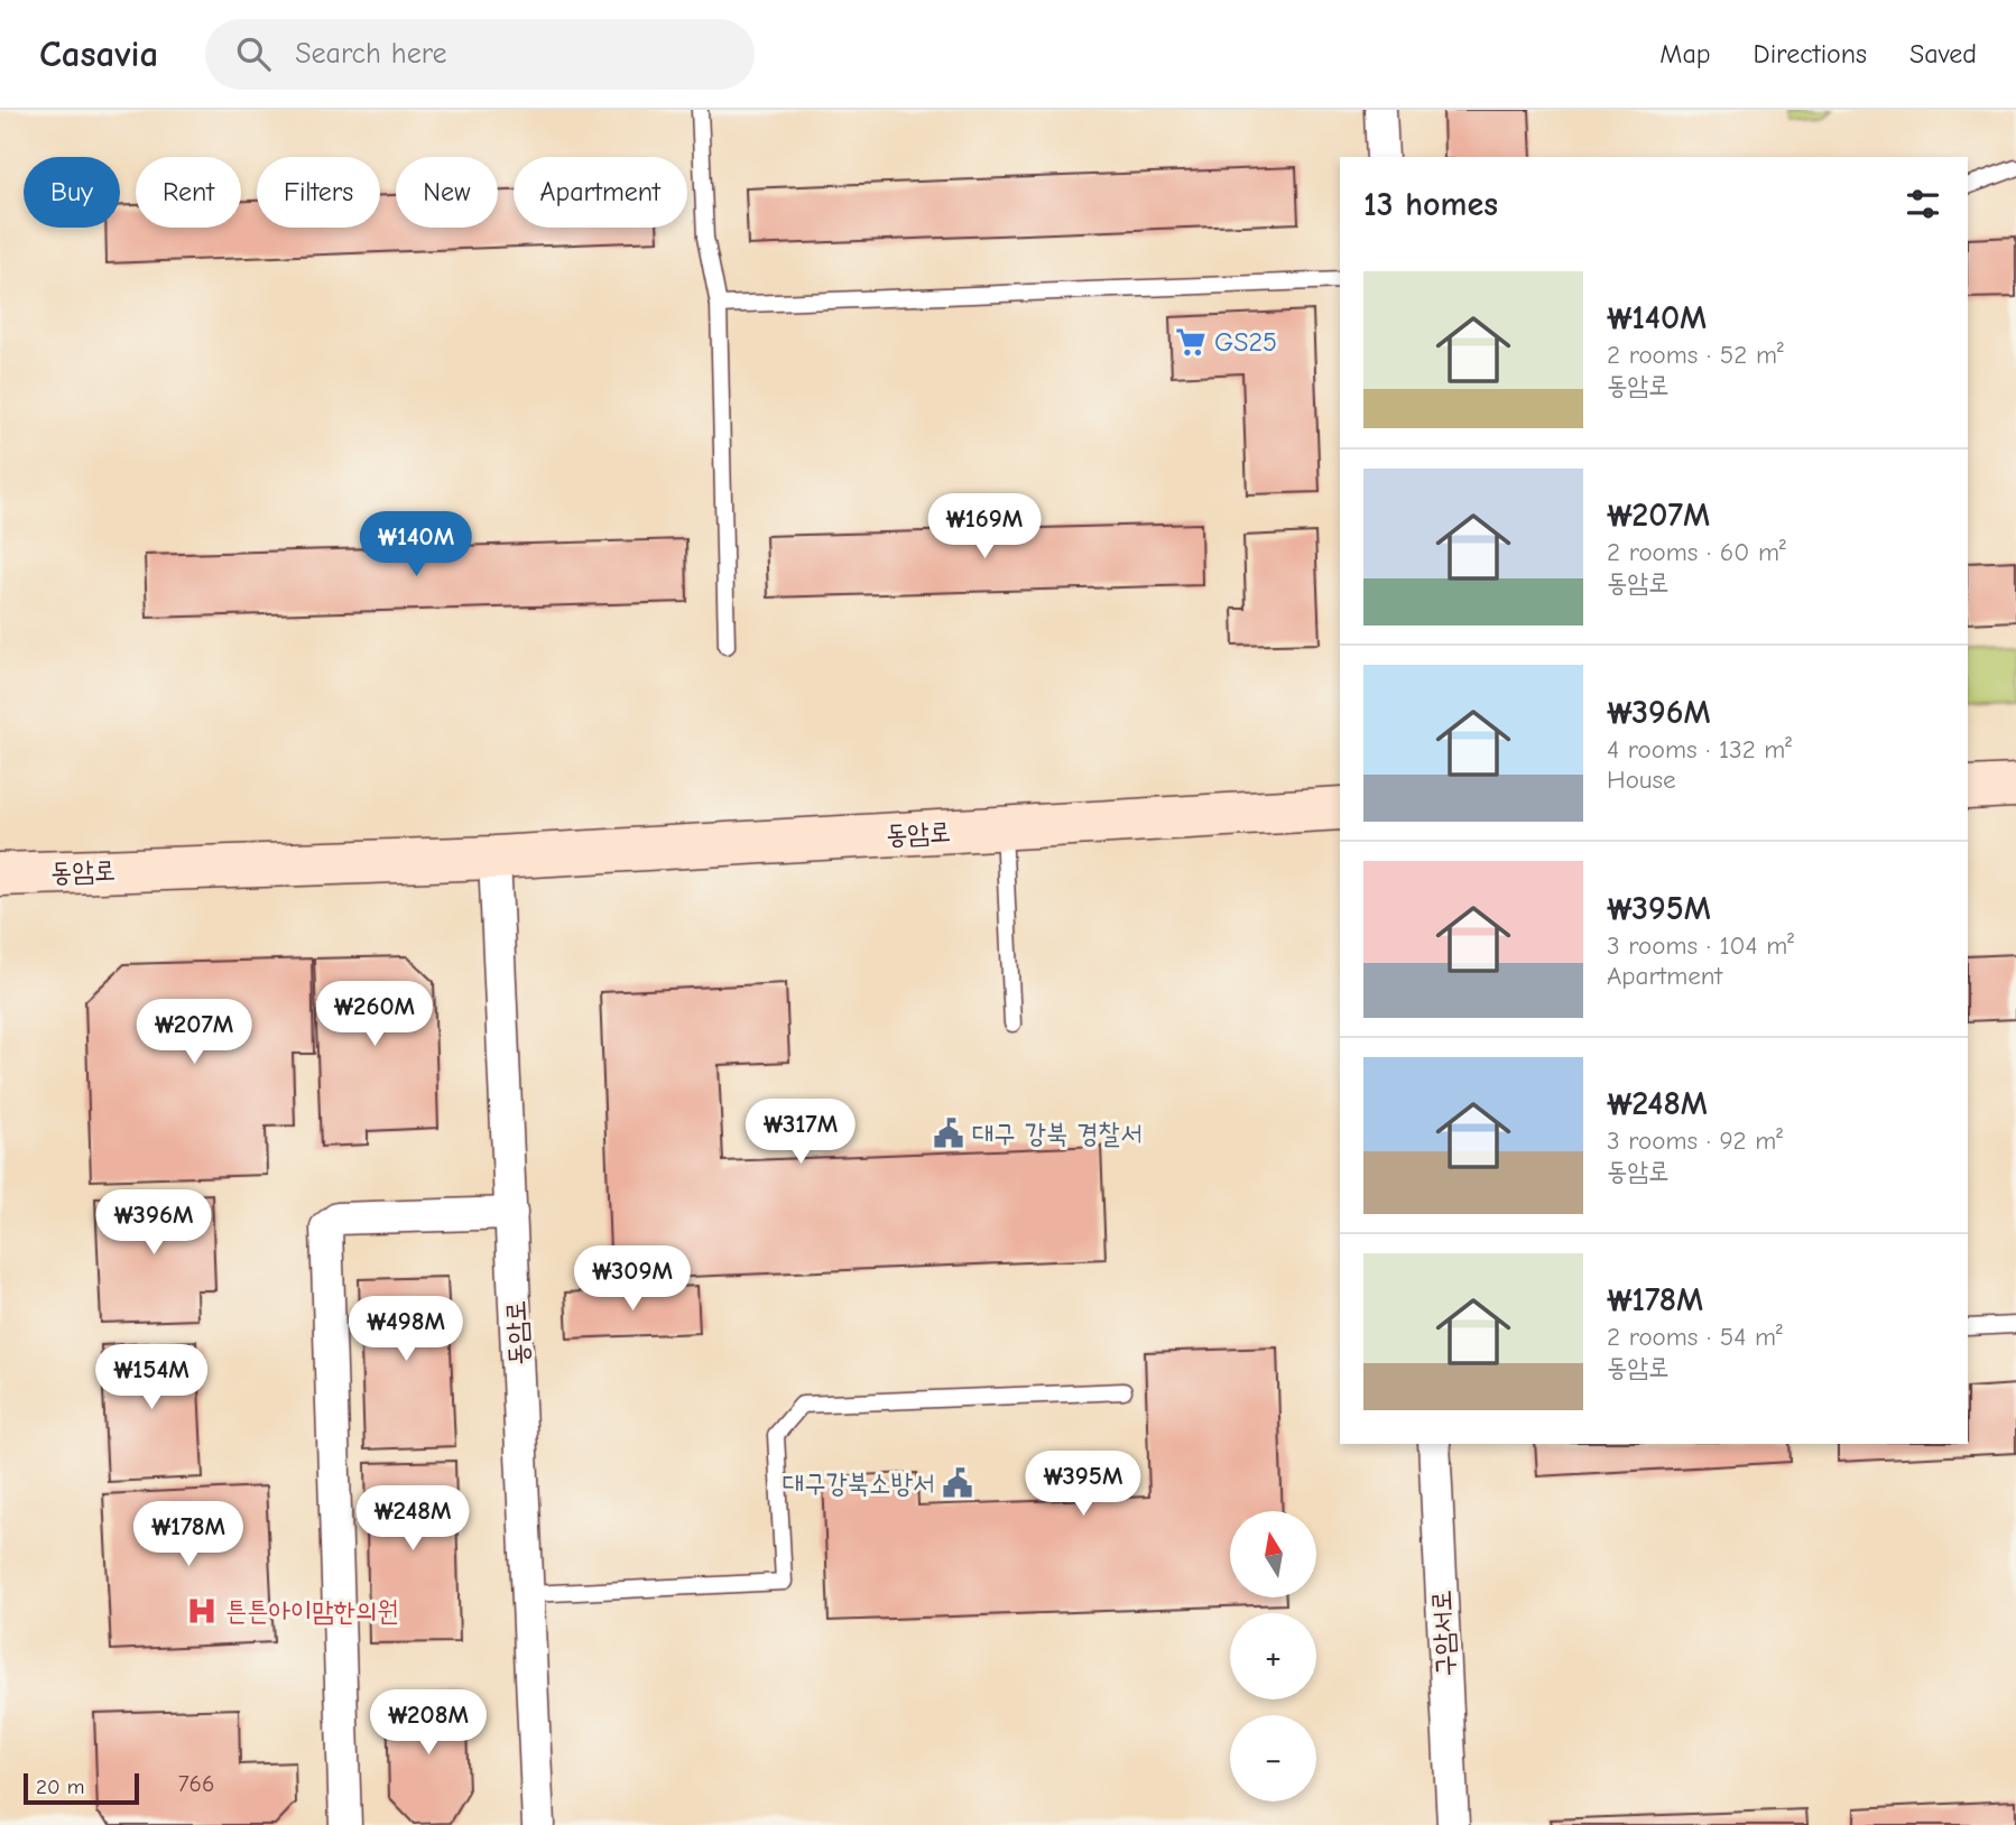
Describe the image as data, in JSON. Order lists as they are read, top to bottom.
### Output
{
  "streets": {
    "main road": ["동암로"],
    "street": ["구암서로"]
  },
  "places": {
    "supermarket": ["GS25"],
    "public building": ["대구 강북 경찰서", "대구강북소방서"],
    "hospital": ["튼튼아이맘한의원"]
  },
  "house_numbers": ["766"],
  "scale_bar": "20 m",
  "north": "top",
  "page": {
    "header": "Casavia",
    "search": "Search here",
    "nav": ["Map", "Directions", "Saved"],
    "chip": [
      "Buy",
      "Rent",
      "Filters",
      "New",
      "Apartment"
    ],
    "heading": "13 homes",
    "list": [
      {
        "name": "₩140M",
        "note": "2 rooms · 52 m² · 동암로"
      },
      {
        "name": "₩207M",
        "note": "2 rooms · 60 m² · 동암로"
      },
      {
        "name": "₩396M",
        "note": "4 rooms · 132 m² · House"
      },
      {
        "name": "₩395M",
        "note": "3 rooms · 104 m² · Apartment"
      },
      {
        "name": "₩248M",
        "note": "3 rooms · 92 m² · 동암로"
      },
      {
        "name": "₩178M",
        "note": "2 rooms · 54 m² · 동암로"
      }
    ],
    "price": [
      "₩169M",
      "₩140M",
      "₩260M",
      "₩207M",
      "₩317M",
      "₩396M",
      "₩309M",
      "₩498M",
      "₩154M",
      "₩395M",
      "₩248M",
      "₩178M",
      "₩208M"
    ],
    "map_buttons": ["+", "−"],
    "scale": "20 m"
  }
}
